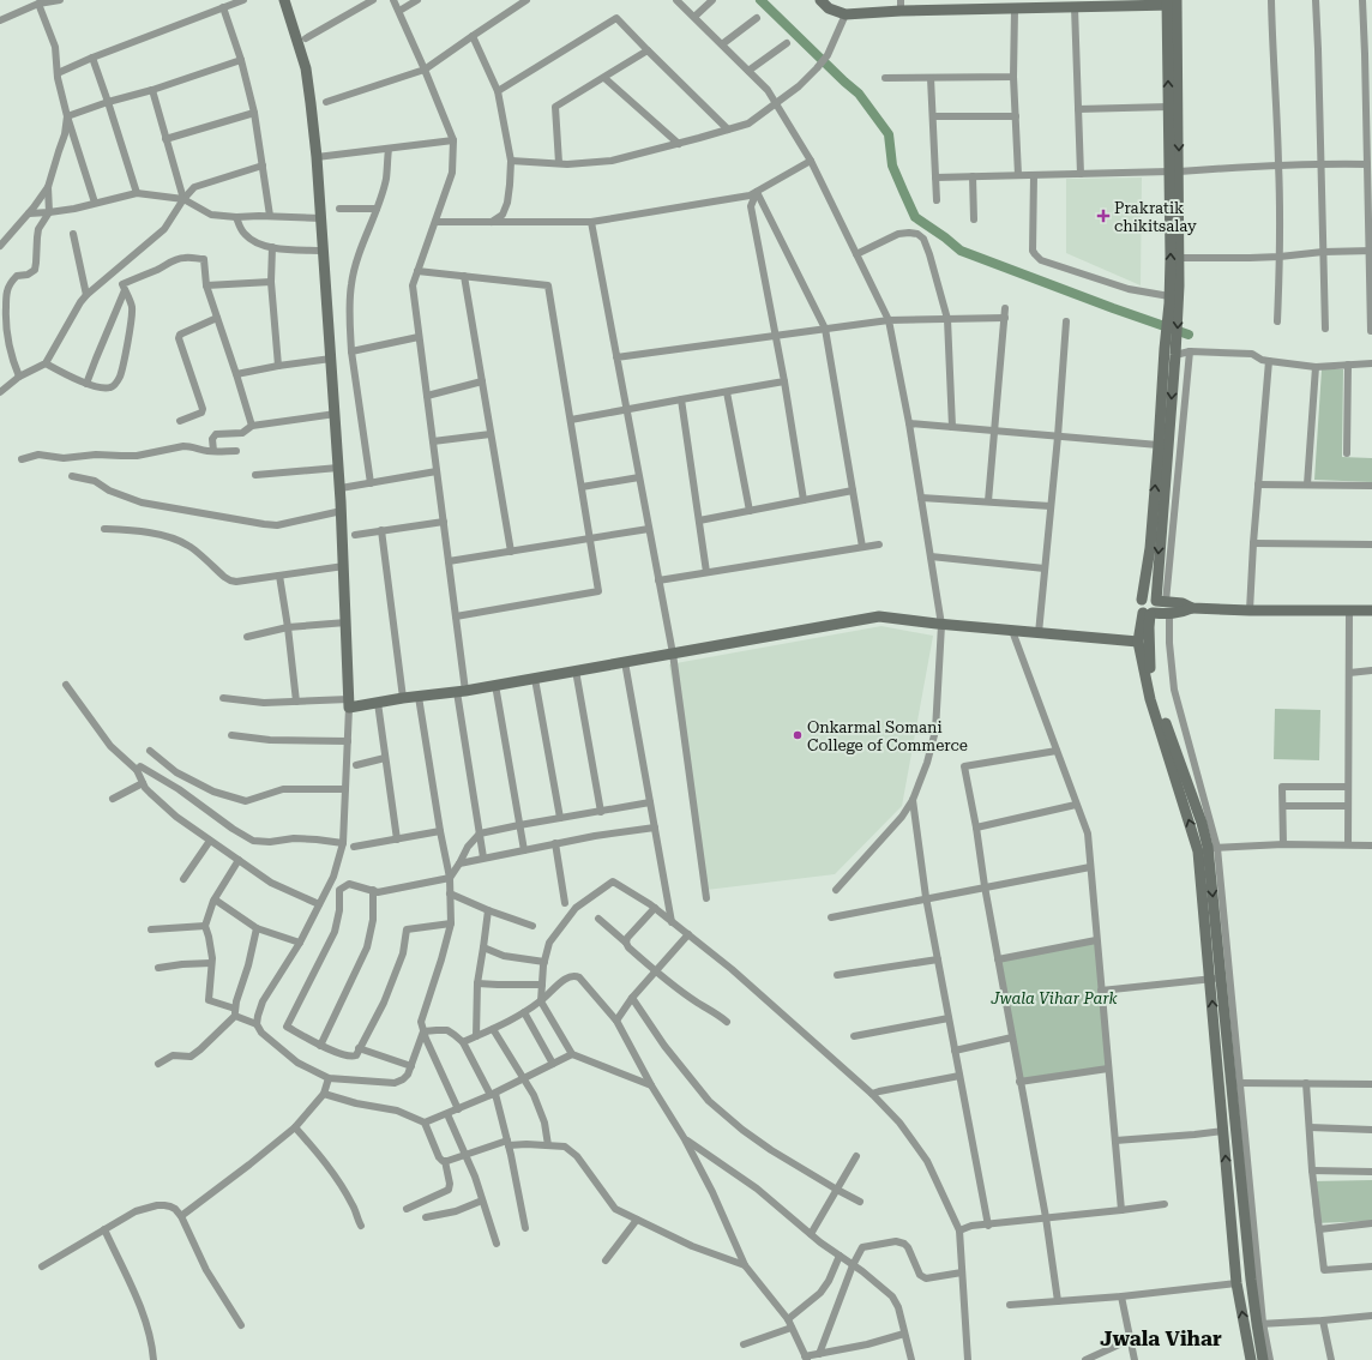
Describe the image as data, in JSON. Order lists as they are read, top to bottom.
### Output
{
  "districts": ["Jwala Vihar"],
  "parks": ["Jwala Vihar Park"],
  "places": {
    "health": ["Prakratik chikitsalay"],
    "other": ["Onkarmal Somani College of Commerce"]
  }
}
